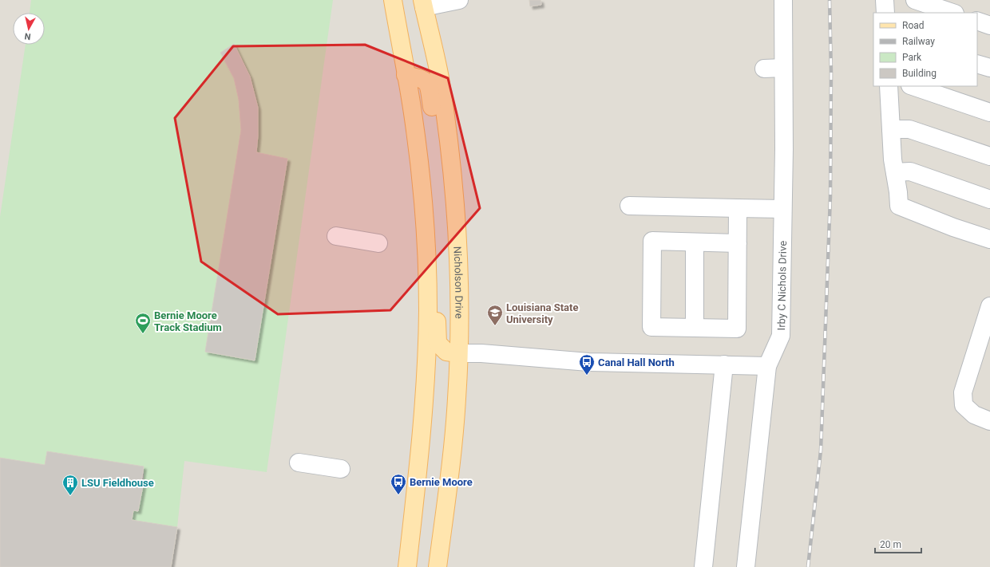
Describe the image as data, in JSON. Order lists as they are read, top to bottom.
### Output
{
  "streets": {
    "main road": ["Nicholson Drive"],
    "lane": ["Irby C Nichols Drive"]
  },
  "places": {
    "school or university": ["Louisiana State University"],
    "sports": ["Bernie Moore Track Stadium"],
    "bus stop": ["Canal Hall North", "Bernie Moore"],
    "building": ["LSU Fieldhouse"]
  },
  "legend": [
    "Road",
    "Railway",
    "Park",
    "Building"
  ],
  "scale_bar": "20 m",
  "north": "bottom"
}
